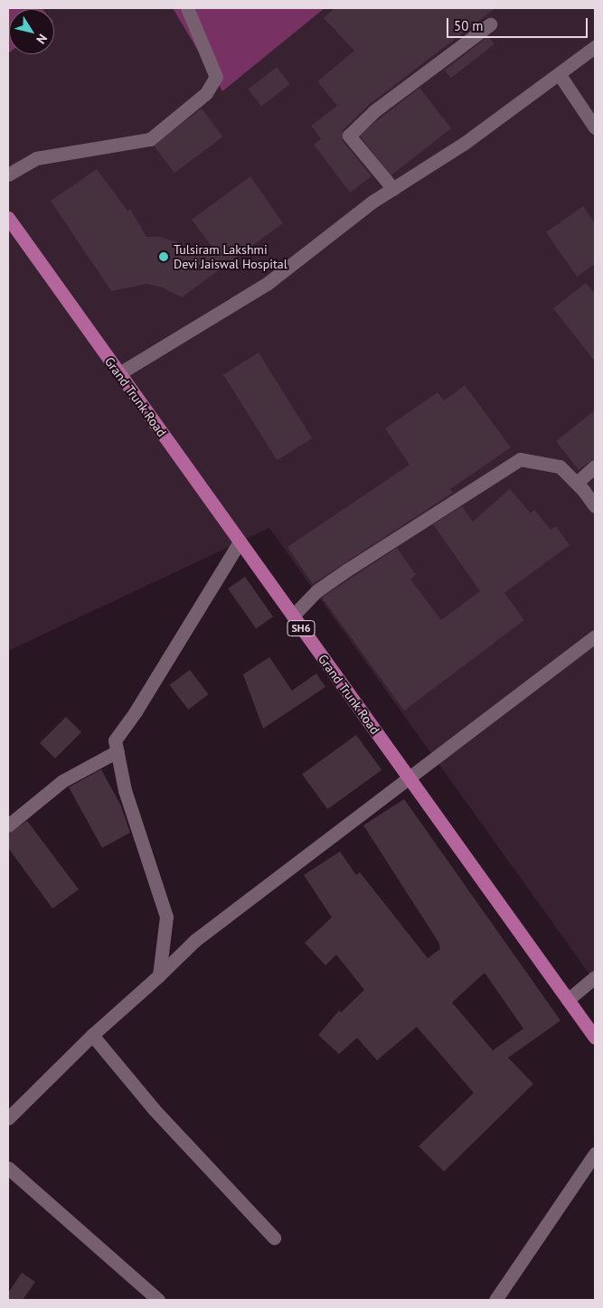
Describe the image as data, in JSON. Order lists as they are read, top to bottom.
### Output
{
  "streets": {
    "main road": ["Grand Trunk Road", "SH6"]
  },
  "places": ["Tulsiram Lakshmi Devi Jaiswal Hospital"],
  "scale_bar": "50 m",
  "north": "bottom right"
}
